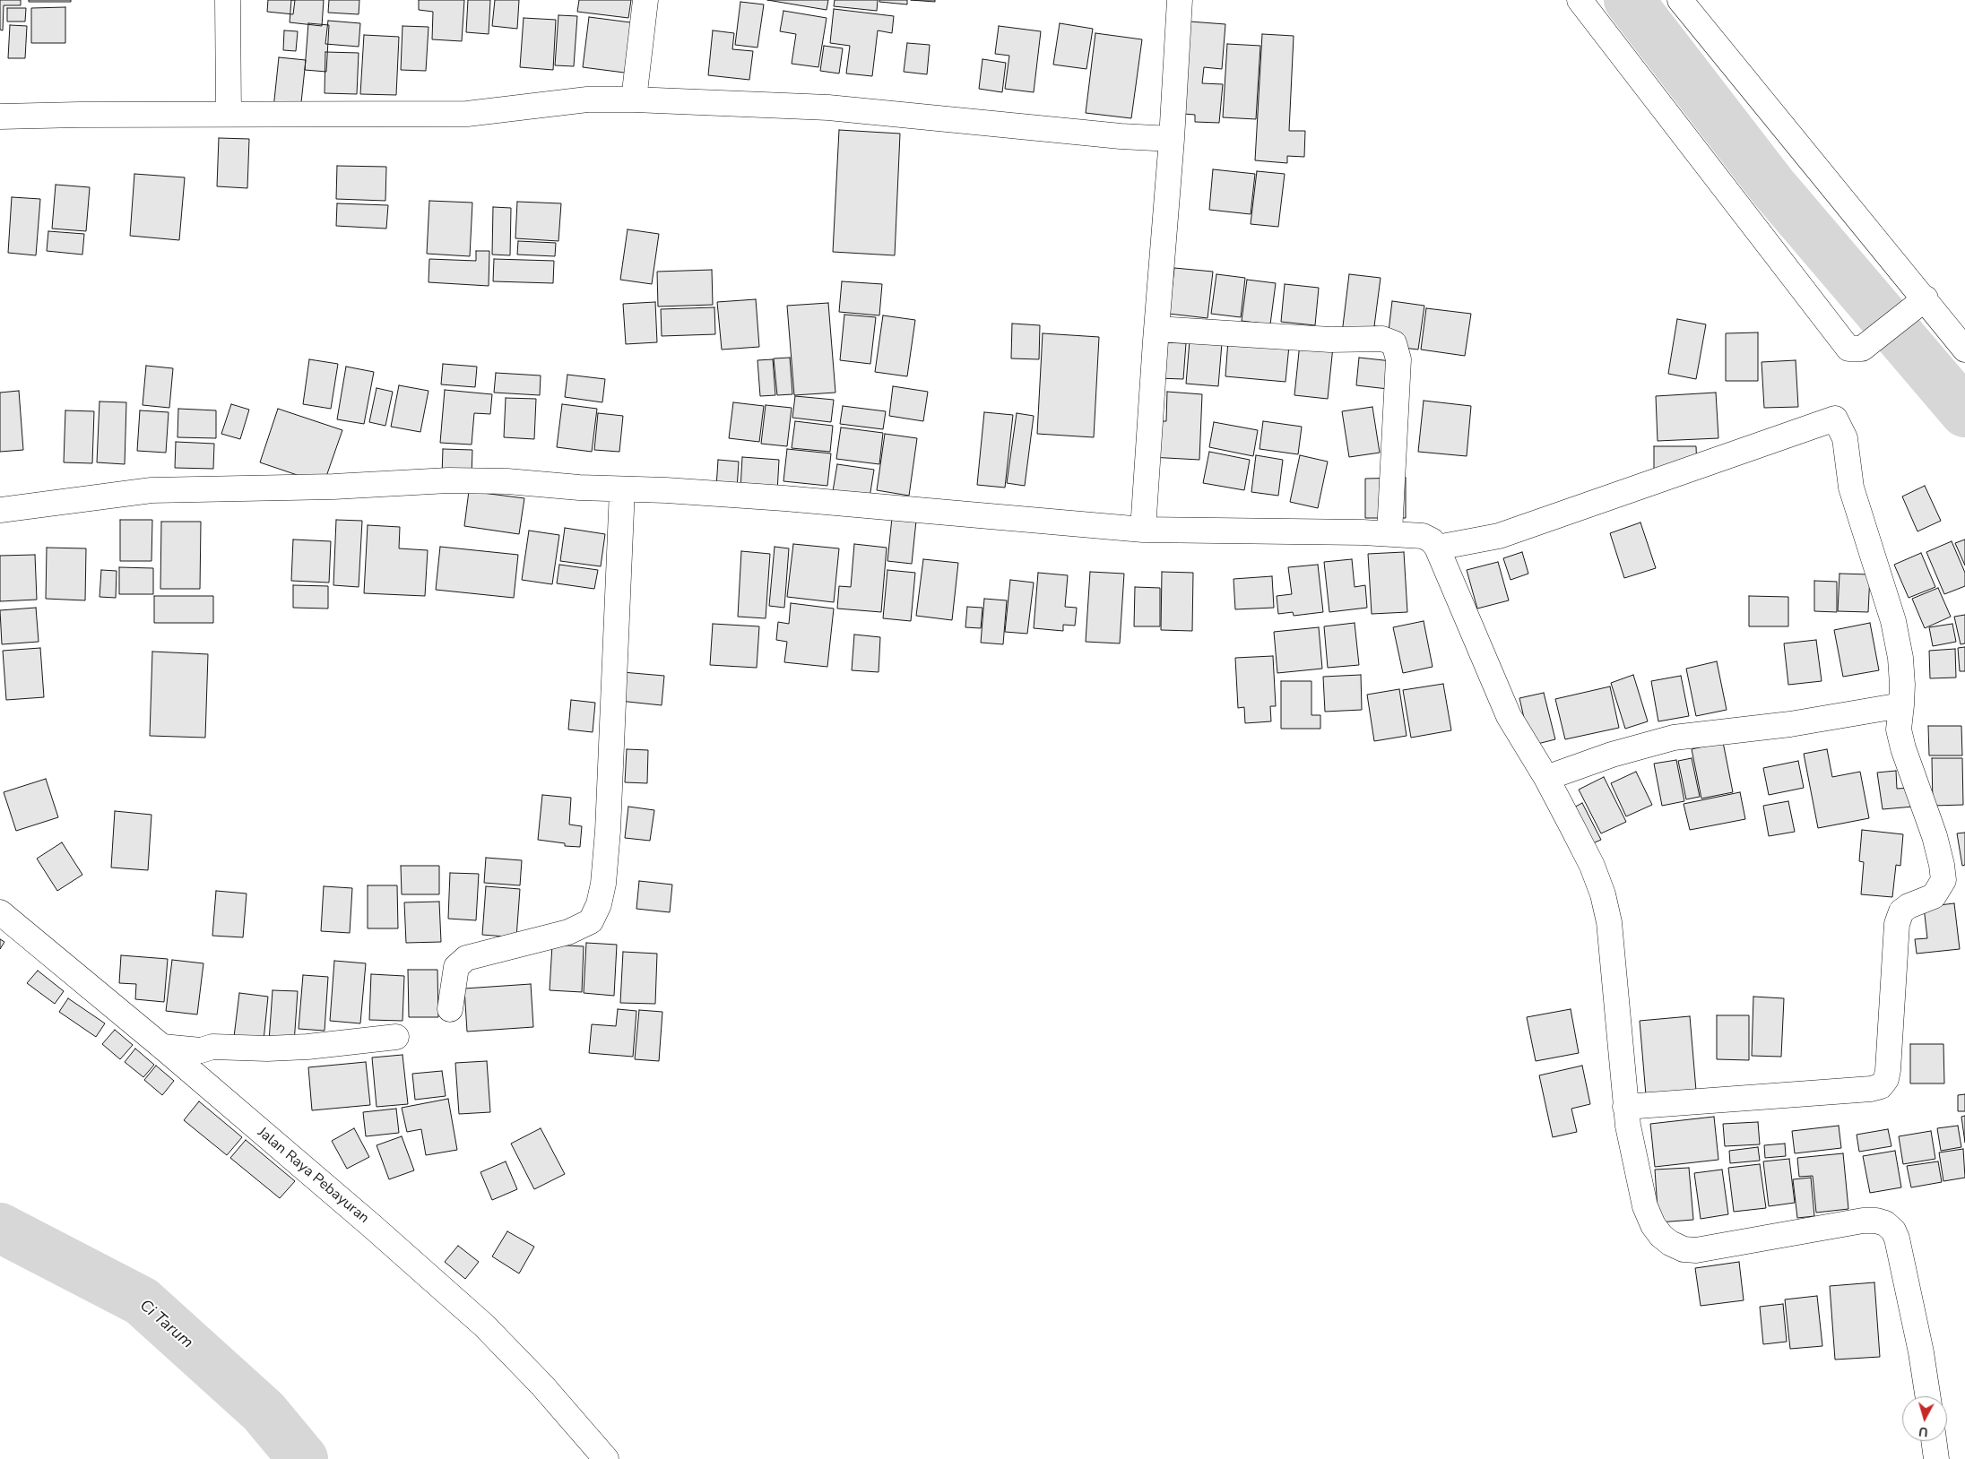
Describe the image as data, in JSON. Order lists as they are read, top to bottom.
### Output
{
  "streets": {
    "street": ["Jalan Raya Pebayuran"]
  },
  "water": ["Ci Tarum"],
  "north": "bottom"
}
